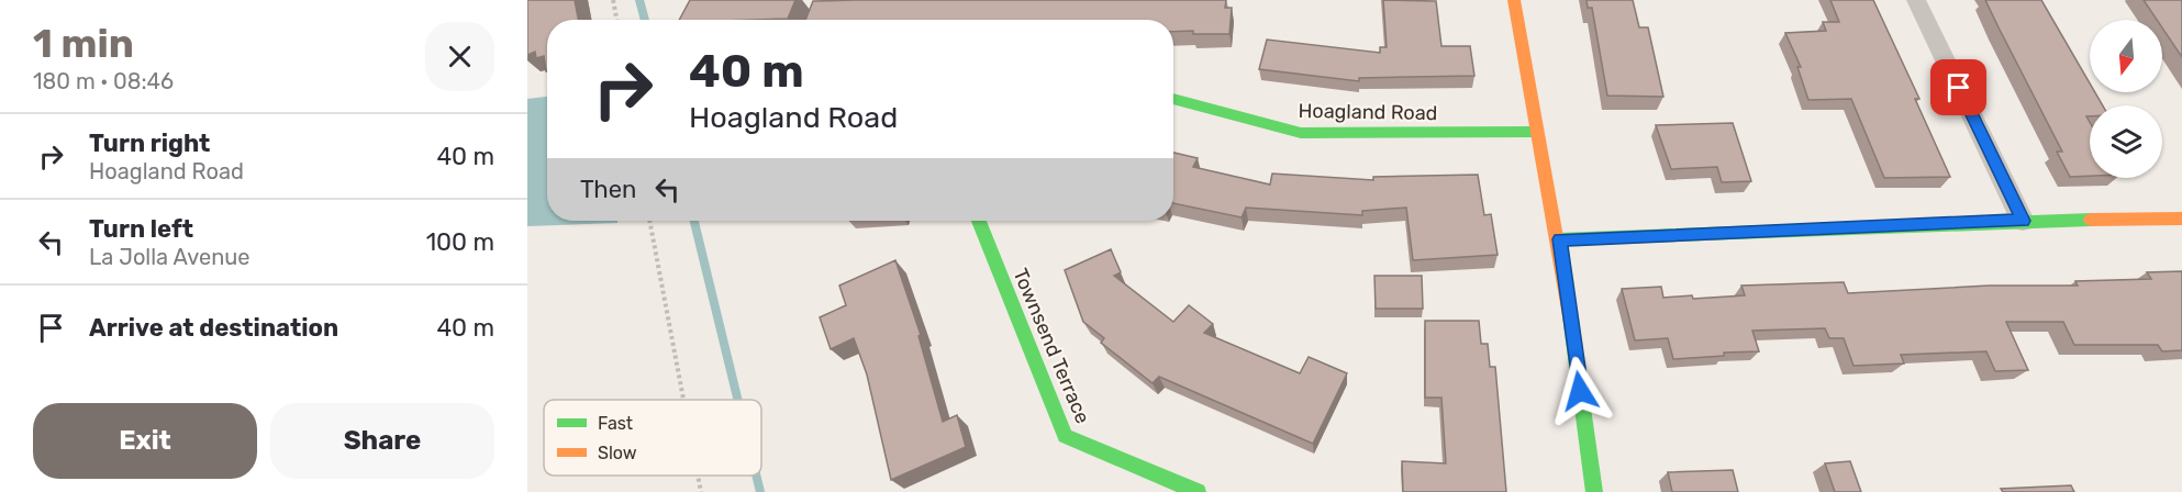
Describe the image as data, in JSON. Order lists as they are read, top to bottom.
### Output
{
  "streets": {
    "street": ["Hoagland Road", "Townsend Terrace"]
  },
  "legend": ["Fast", "Slow"],
  "north": "bottom",
  "page": {
    "heading": ["1 min", "180 m · 08:46"],
    "turn": ["40 m", "Hoagland Road"],
    "list": [
      {
        "name": "Turn right",
        "note": "Hoagland Road",
        "value": "40 m"
      },
      {
        "name": "Turn left",
        "note": "La Jolla Avenue",
        "value": "100 m"
      },
      {
        "name": "Arrive at destination",
        "value": "40 m"
      }
    ],
    "then": "Then",
    "buttons": ["Exit", "Share"]
  }
}
